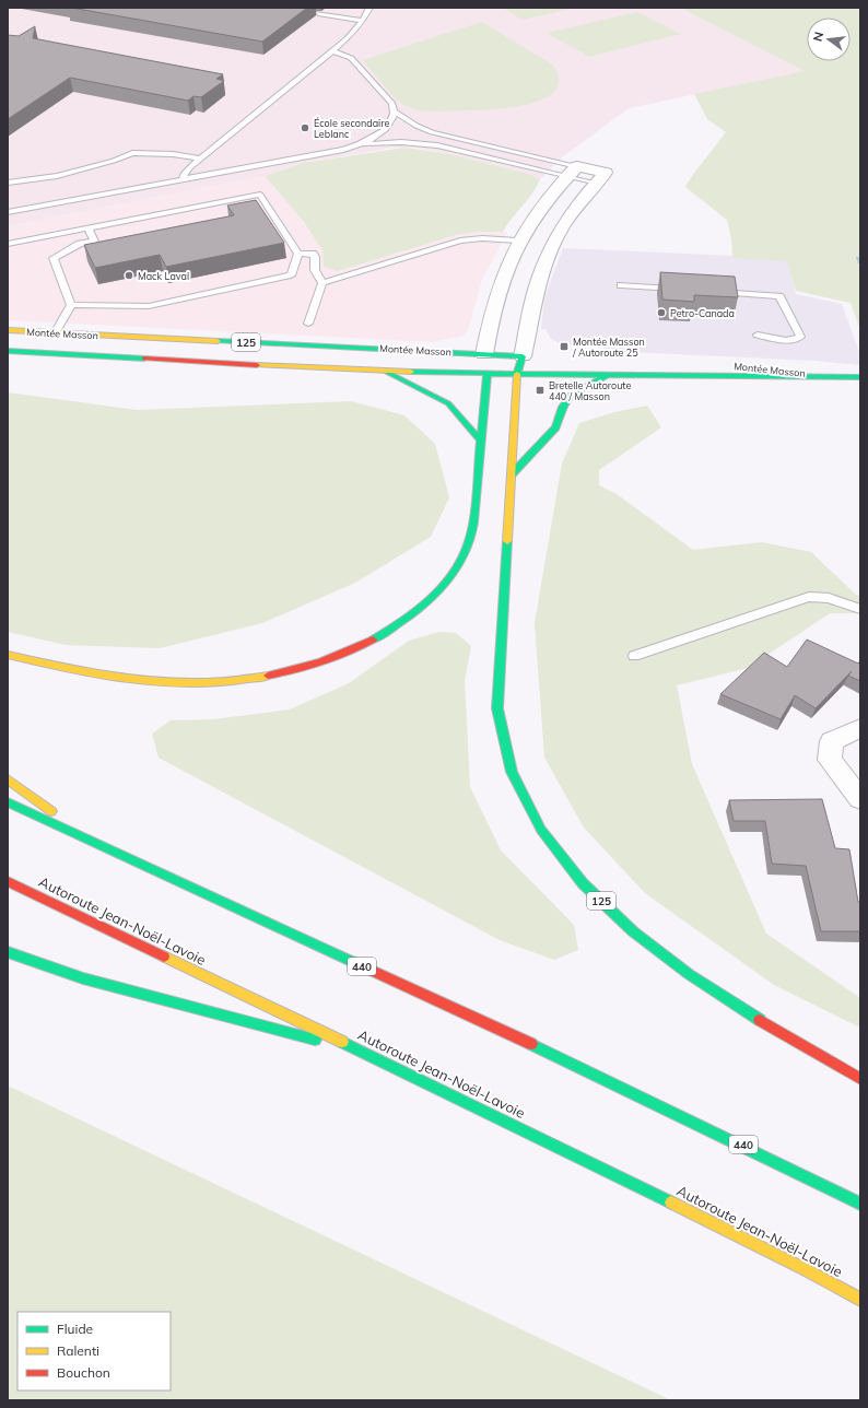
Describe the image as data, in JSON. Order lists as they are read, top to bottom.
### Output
{
  "streets": {
    "main road": [
      "Montée Masson",
      "125",
      "Autoroute Jean-Noël-Lavoie",
      "440"
    ]
  },
  "crossings": [
    ["Montée Masson", "125"]
  ],
  "places": {
    "other": ["École secondaire Leblanc", "Mack Laval", "Petro-Canada"],
    "transit": ["Montée Masson / Autoroute 25", "Bretelle Autoroute 440 / Masson"]
  },
  "legend": ["Fluide", "Ralenti", "Bouchon"],
  "north": "left"
}
